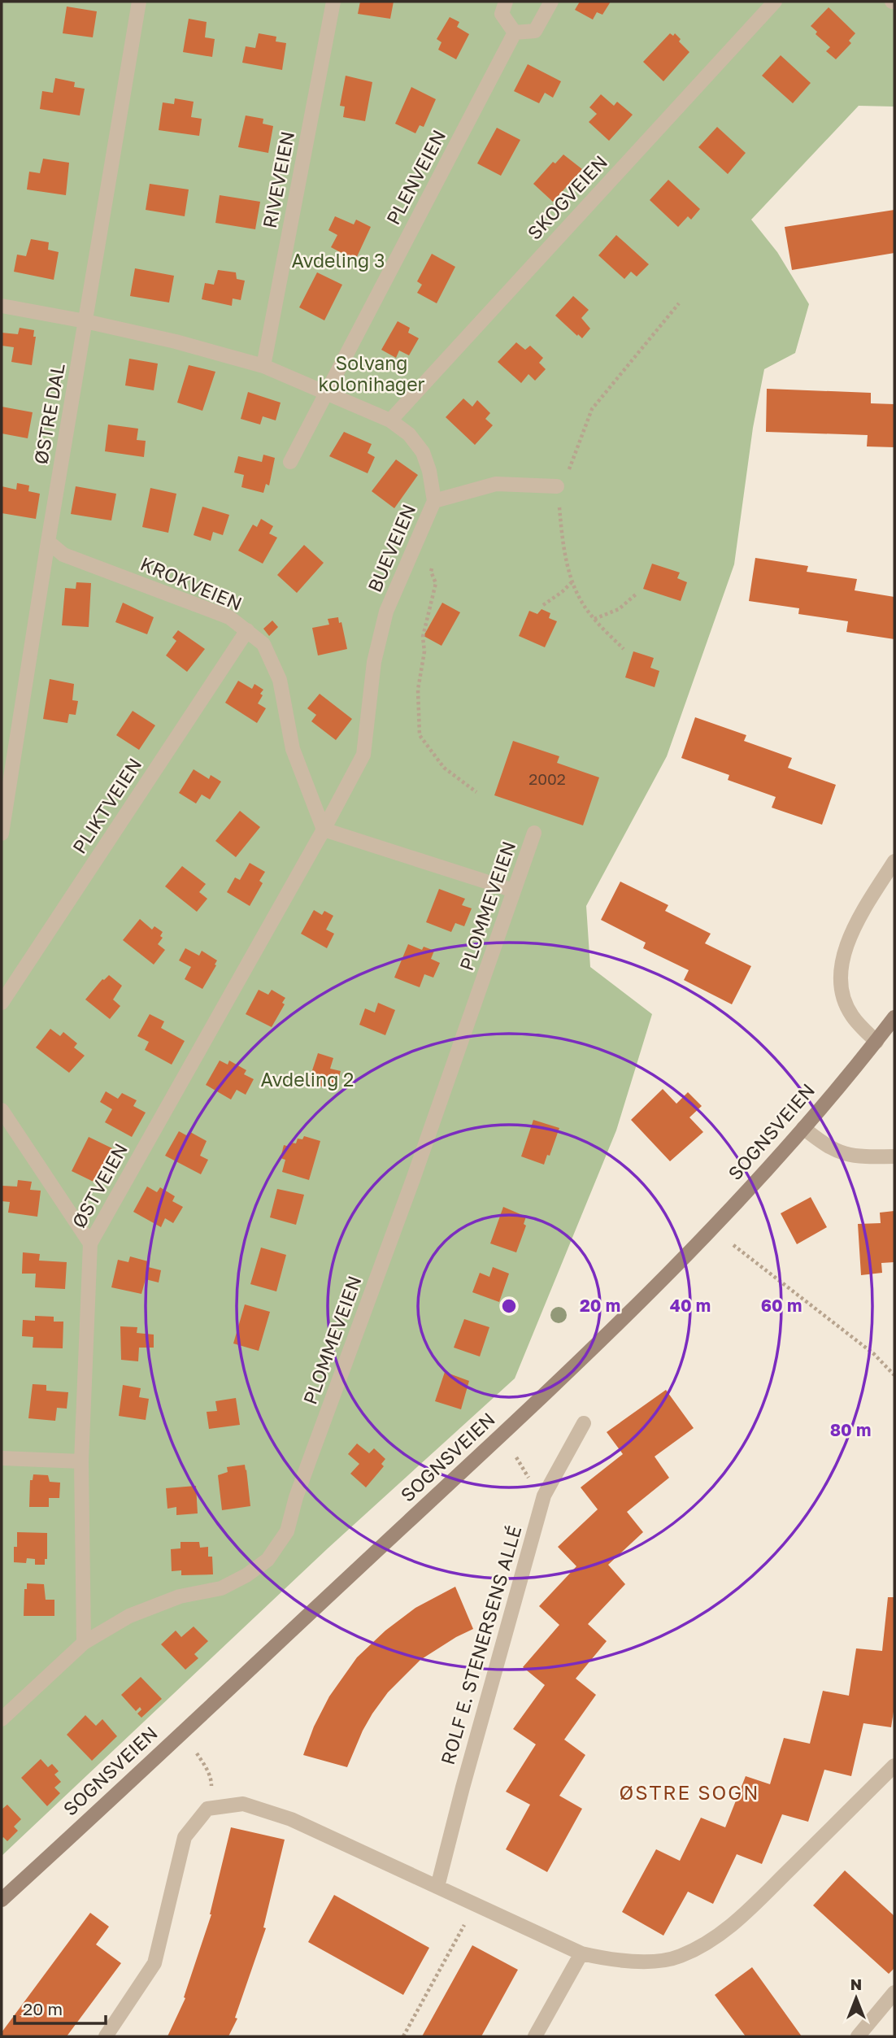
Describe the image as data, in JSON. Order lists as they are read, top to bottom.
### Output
{
  "streets": {
    "main road": ["SOGNSVEIEN"],
    "street": [
      "PLENVEIEN",
      "RIVEVEIEN",
      "SKOGVEIEN",
      "ØSTRE DAL",
      "BUEVEIEN",
      "KROKVEIEN",
      "PLIKTVEIEN",
      "PLOMMEVEIEN",
      "ØSTVEIEN",
      "ROLF E. STENERSENS ALLÉ"
    ]
  },
  "crossings": [
    ["PLENVEIEN", "BUEVEIEN"],
    ["RIVEVEIEN", "BUEVEIEN"],
    ["SKOGVEIEN", "BUEVEIEN"],
    ["ØSTRE DAL", "BUEVEIEN"],
    ["ØSTRE DAL", "KROKVEIEN"],
    ["BUEVEIEN", "KROKVEIEN"],
    ["BUEVEIEN", "ØSTVEIEN"],
    ["KROKVEIEN", "PLIKTVEIEN"],
    ["KROKVEIEN", "ØSTVEIEN"],
    ["PLOMMEVEIEN", "ØSTVEIEN"]
  ],
  "districts": ["ØSTRE SOGN"],
  "parks": ["Avdeling 3", "Solvang kolonihager", "Avdeling 2"],
  "house_numbers": ["2002"],
  "scale_bar": "20 m",
  "north": "top",
  "rings": [
    "20 m",
    "40 m",
    "60 m",
    "80 m"
  ]
}
